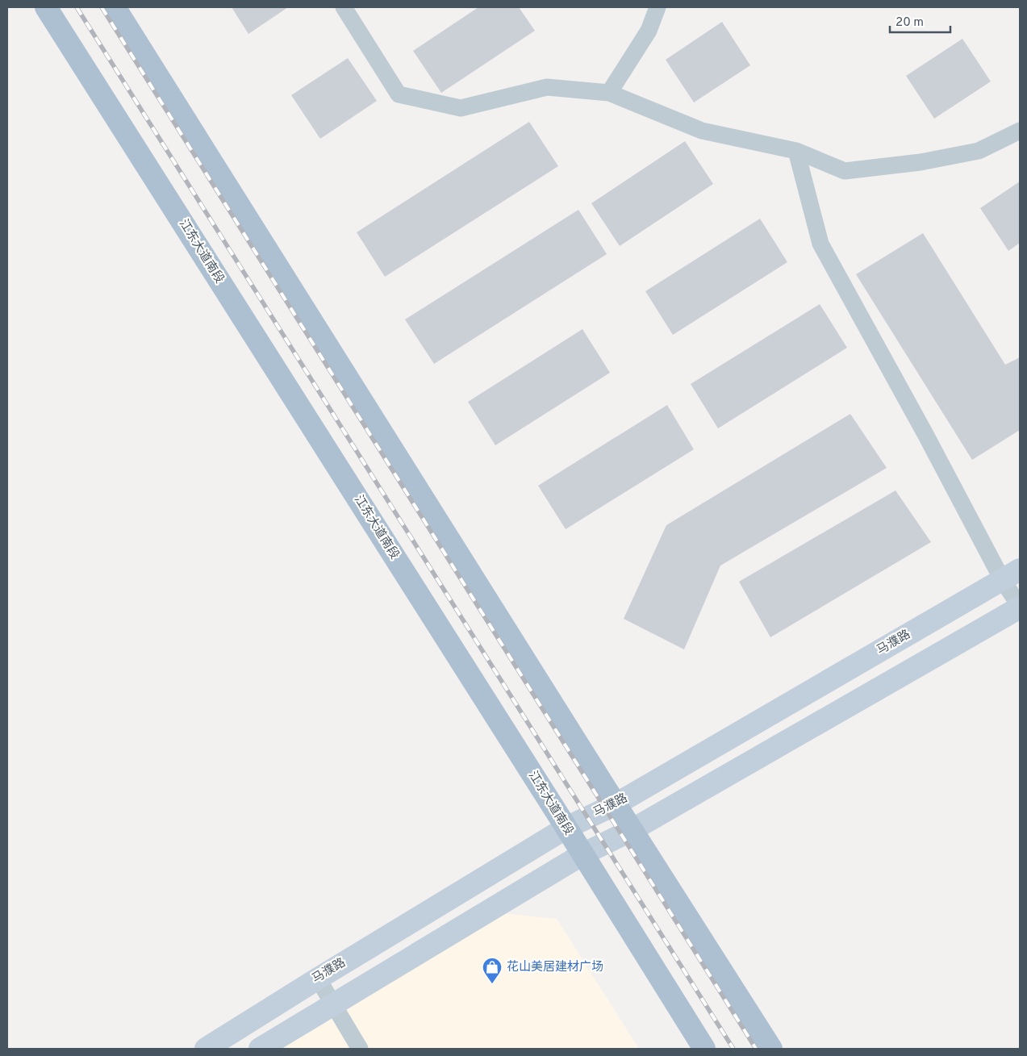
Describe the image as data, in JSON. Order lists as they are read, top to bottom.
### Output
{
  "streets": {
    "main road": ["江东大道南段", "马濮路"]
  },
  "crossings": [
    ["江东大道南段", "马濮路"]
  ],
  "places": {
    "shop": ["花山美居建材广场"]
  },
  "scale_bar": "20 m"
}
